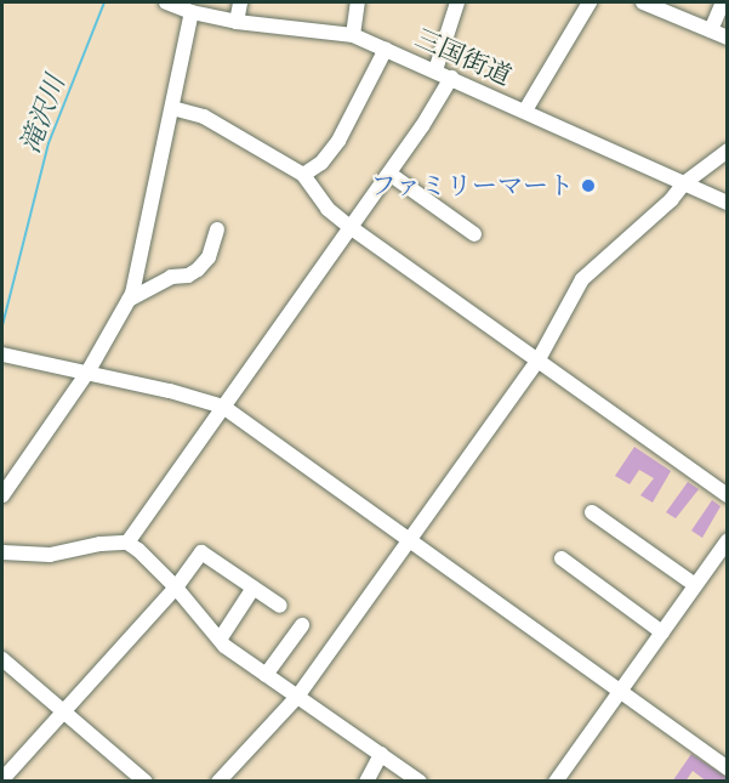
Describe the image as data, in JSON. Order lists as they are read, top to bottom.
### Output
{
  "streets": {
    "street": ["三国街道"]
  },
  "water": ["滝沢川"],
  "places": ["ファミリーマート"]
}
